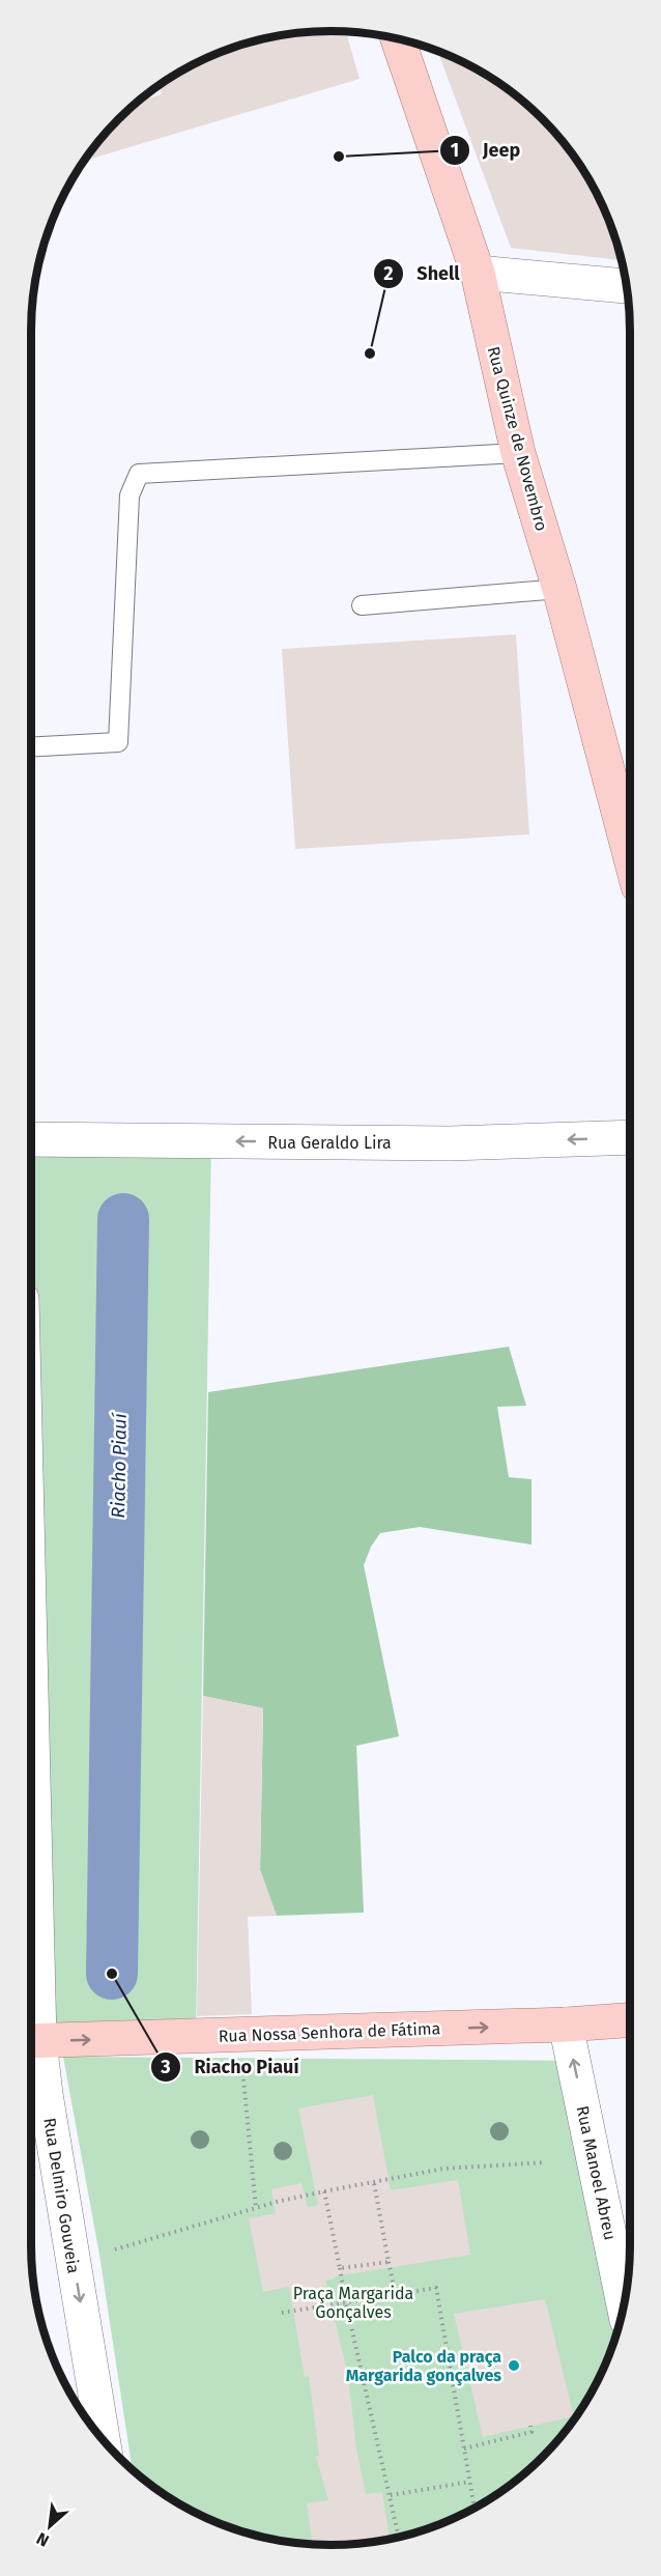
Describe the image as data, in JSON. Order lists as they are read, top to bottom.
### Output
{
  "streets": {
    "main road": ["Rua Quinze de Novembro", "Rua Nossa Senhora de Fátima"],
    "street": ["Rua Geraldo Lira", "Rua Manoel Abreu", "Rua Delmiro Gouveia"]
  },
  "crossings": [
    ["Rua Nossa Senhora de Fátima", "Rua Manoel Abreu"]
  ],
  "one_way": [
    "Rua Geraldo Lira",
    "Rua Nossa Senhora de Fátima",
    "Rua Manoel Abreu",
    "Rua Delmiro Gouveia"
  ],
  "water": ["Riacho Piauí"],
  "parks": ["Praça Margarida Gonçalves"],
  "places": [
    "Jeep",
    "Shell",
    "Riacho Piauí",
    "Palco da praça Margarida gonçalves"
  ],
  "north": "bottom left"
}
